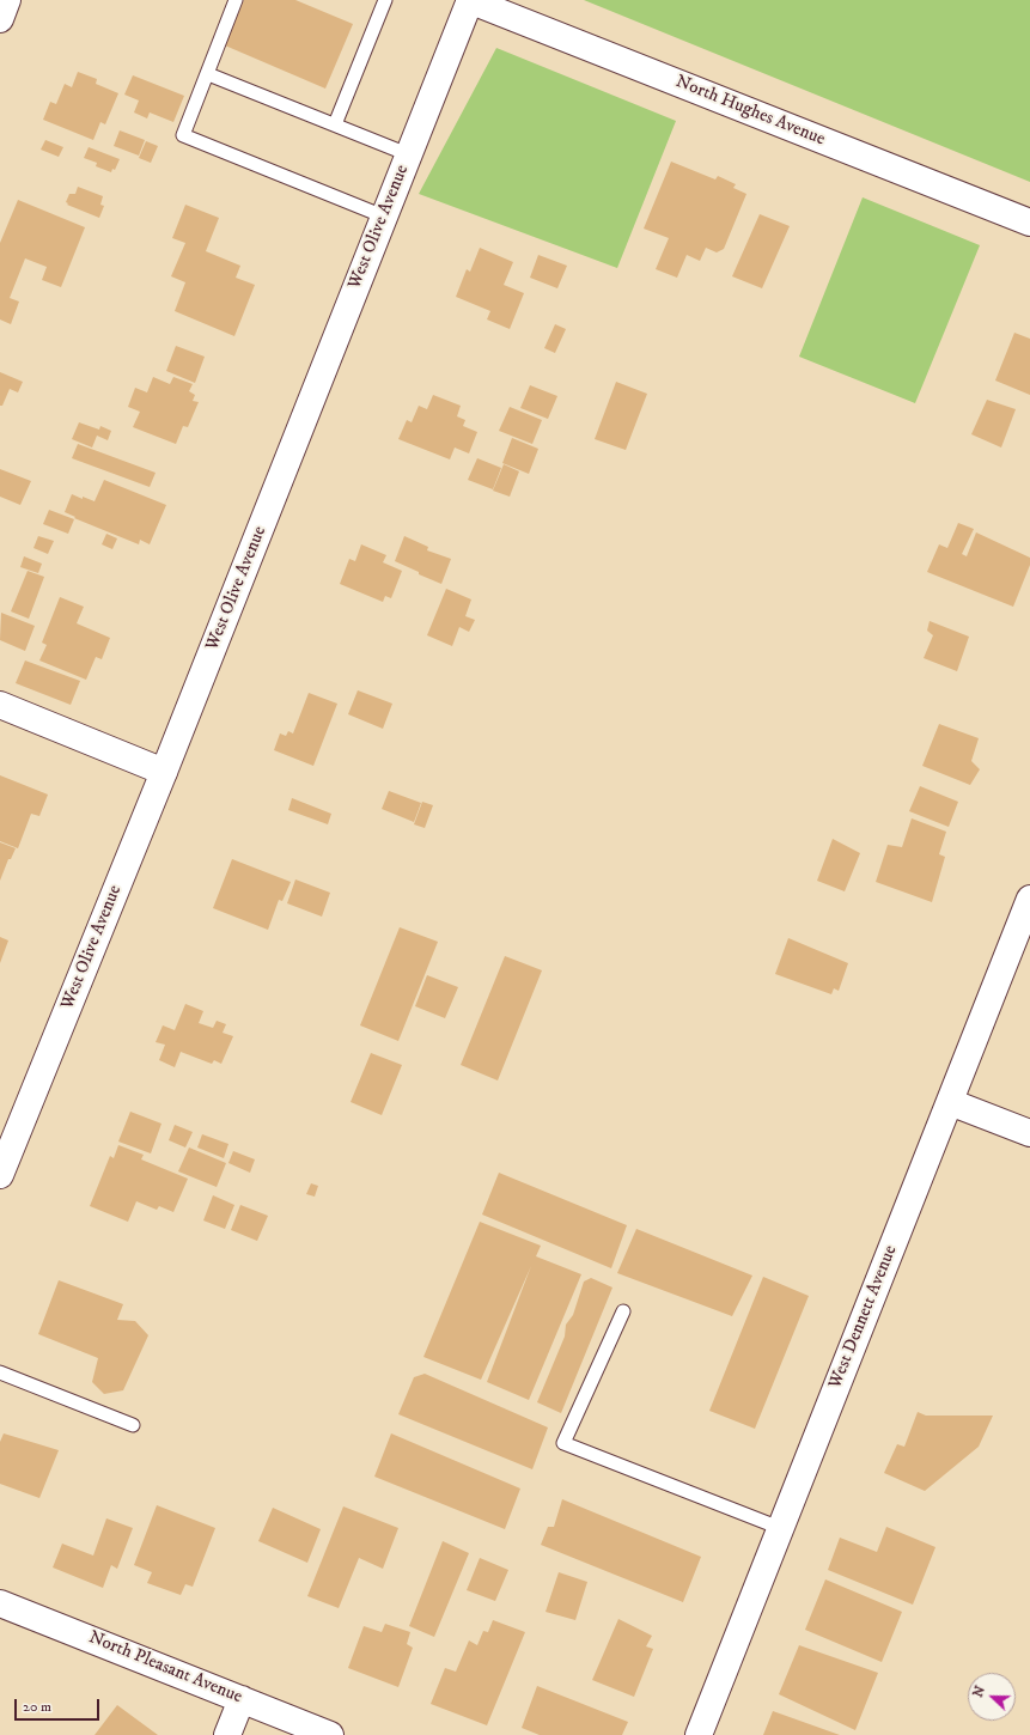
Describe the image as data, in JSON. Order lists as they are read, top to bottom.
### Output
{
  "streets": {
    "street": [
      "North Hughes Avenue",
      "West Olive Avenue",
      "West Dennett Avenue",
      "North Pleasant Avenue"
    ]
  },
  "crossings": [
    ["North Hughes Avenue", "West Olive Avenue"]
  ],
  "scale_bar": "20 m",
  "north": "left"
}
